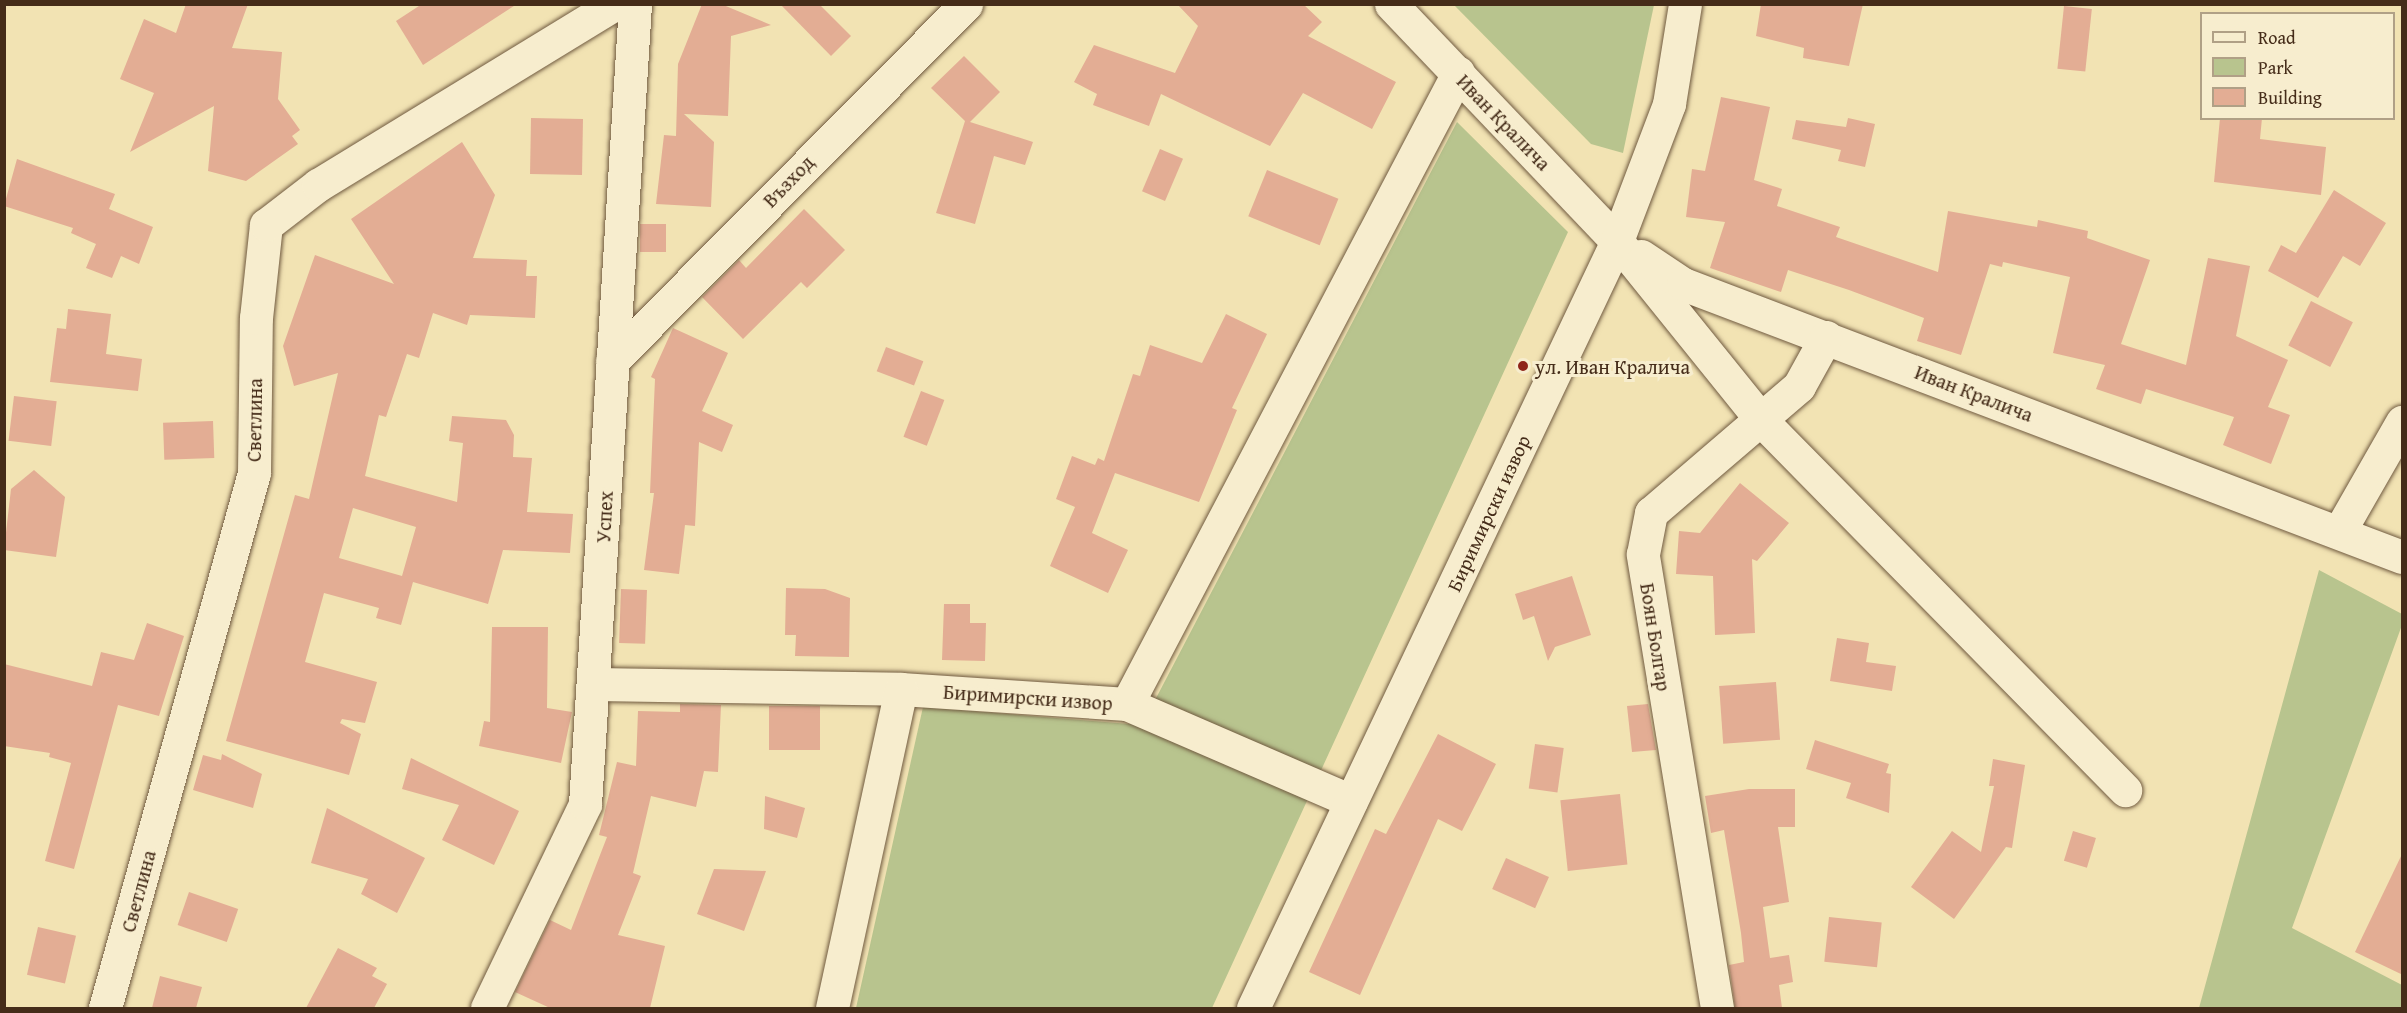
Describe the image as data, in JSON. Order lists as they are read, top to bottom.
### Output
{
  "streets": {
    "street": [
      "Иван Кралича",
      "Възход",
      "Светлина",
      "Биримирски извор",
      "Успех",
      "Боян Болгар"
    ]
  },
  "crossings": [
    ["Иван Кралича", "Биримирски извор"],
    ["Иван Кралича", "Боян Болгар"],
    ["Възход", "Успех"],
    ["Биримирски извор", "Успех"]
  ],
  "places": ["ул. Иван Кралича"],
  "legend": ["Road", "Park", "Building"]
}
